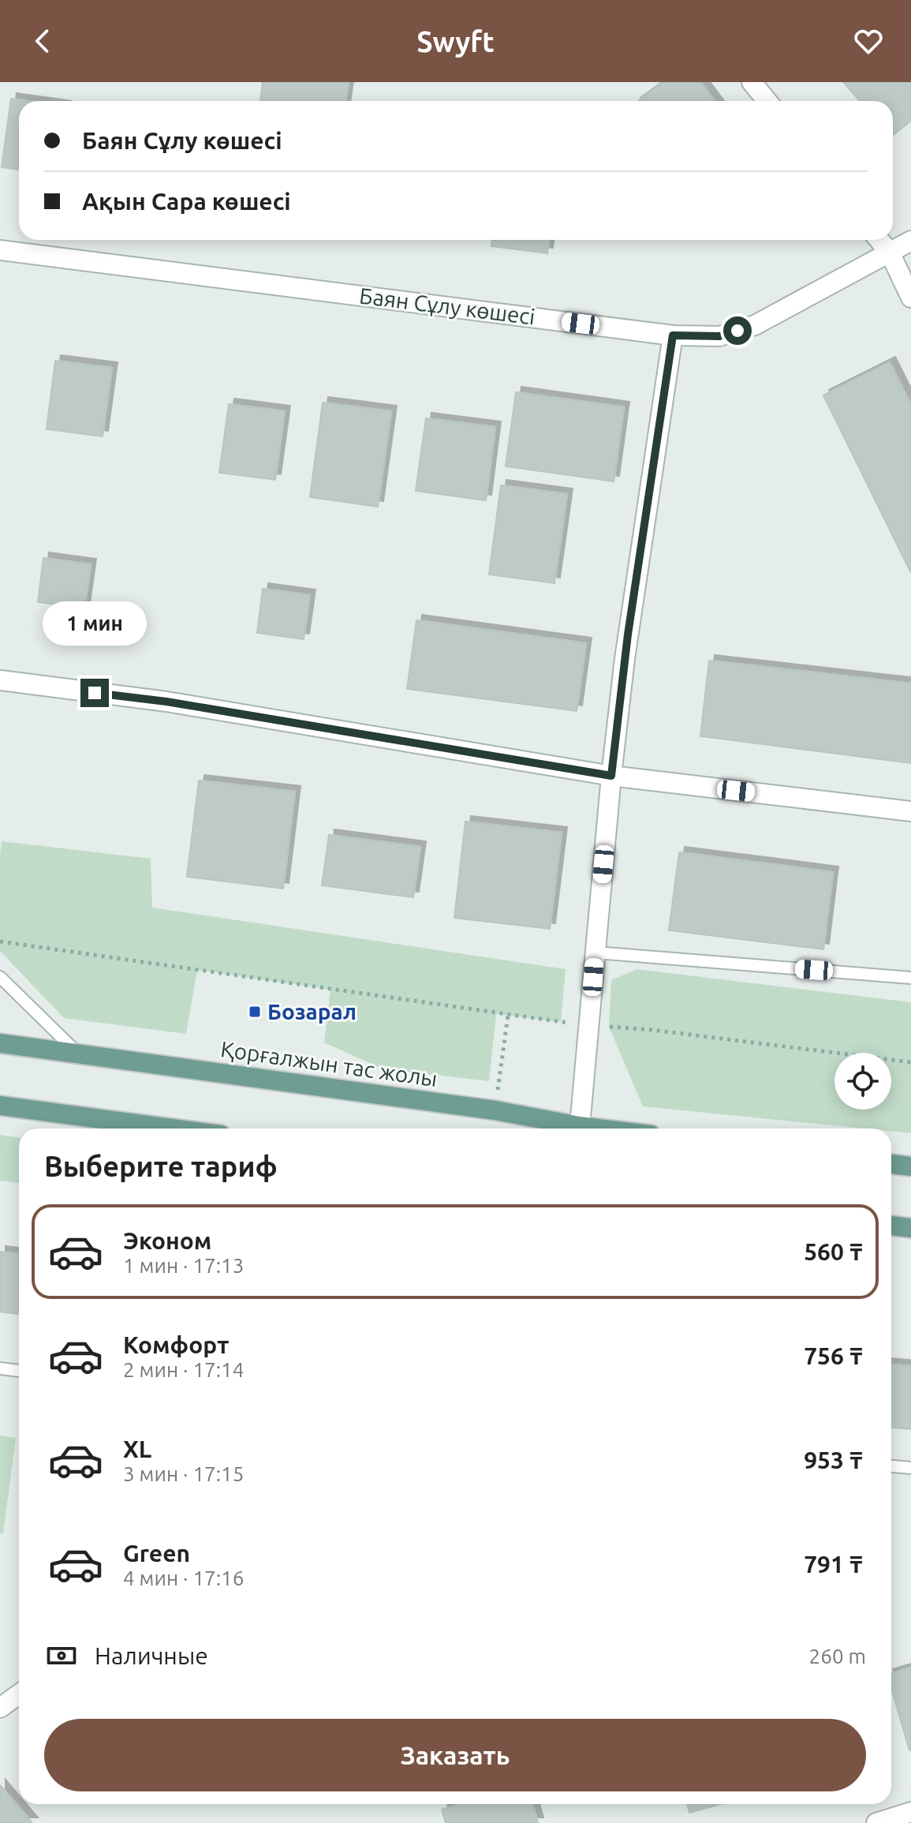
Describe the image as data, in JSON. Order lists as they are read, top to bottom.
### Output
{
  "streets": {
    "main road": ["Қорғалжын тас жолы"],
    "street": ["Баян Сұлу көшесі"]
  },
  "places": {
    "transit": ["Бозарал"]
  },
  "page": {
    "header": "Swyft",
    "banner": ["Баян Сұлу көшесі", "Ақын Сара көшесі"],
    "bubble": "1 мин",
    "heading": "Выберите тариф",
    "list": [
      {
        "name": "Эконом",
        "note": "1 мин · 17:13",
        "value": "560 ₸"
      },
      {
        "name": "Комфорт",
        "note": "2 мин · 17:14",
        "value": "756 ₸"
      },
      {
        "name": "XL",
        "note": "3 мин · 17:15",
        "value": "953 ₸"
      },
      {
        "name": "Green",
        "note": "4 мин · 17:16",
        "value": "791 ₸"
      }
    ],
    "pay": ["Наличные", "260 m"],
    "buttons": "Заказать"
  }
}
